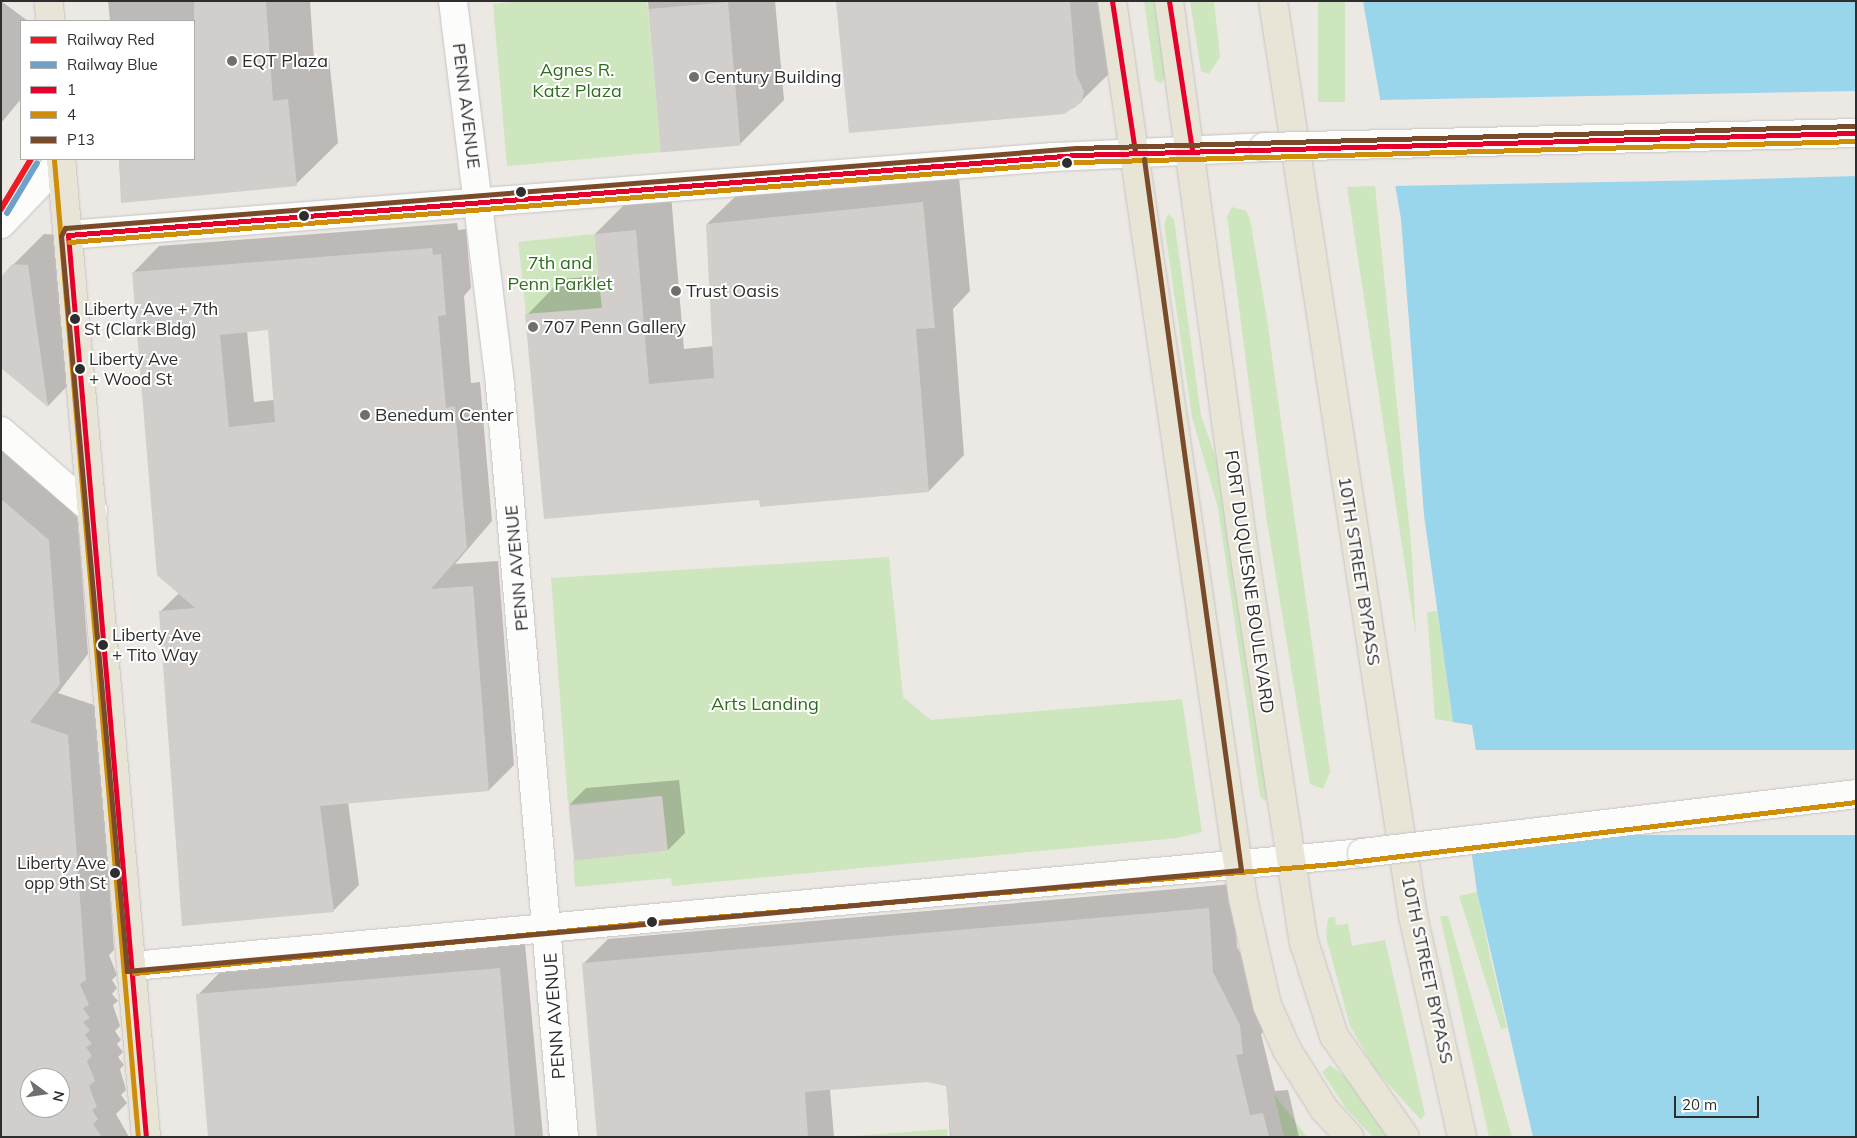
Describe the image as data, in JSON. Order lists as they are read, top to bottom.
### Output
{
  "streets": {
    "main road": ["10TH STREET BYPASS", "FORT DUQUESNE BOULEVARD"],
    "street": ["PENN AVENUE"]
  },
  "parks": ["Agnes R. Katz Plaza", "7th and Penn Parklet", "Arts Landing"],
  "places": [
    "EQT Plaza",
    "Century Building",
    "Trust Oasis",
    "Liberty Ave + 7th St (Clark Bldg)",
    "707 Penn Gallery",
    "Liberty Ave + Wood St",
    "Benedum Center",
    "Liberty Ave + Tito Way",
    "Liberty Ave opp 9th St"
  ],
  "lines": [
    "transit line 1",
    "transit line P13",
    "transit line 4",
    "rail line Red",
    "rail line Blue"
  ],
  "legend": [
    "Railway Red",
    "Railway Blue",
    "1",
    "4",
    "P13"
  ],
  "scale_bar": "20 m",
  "north": "right"
}
